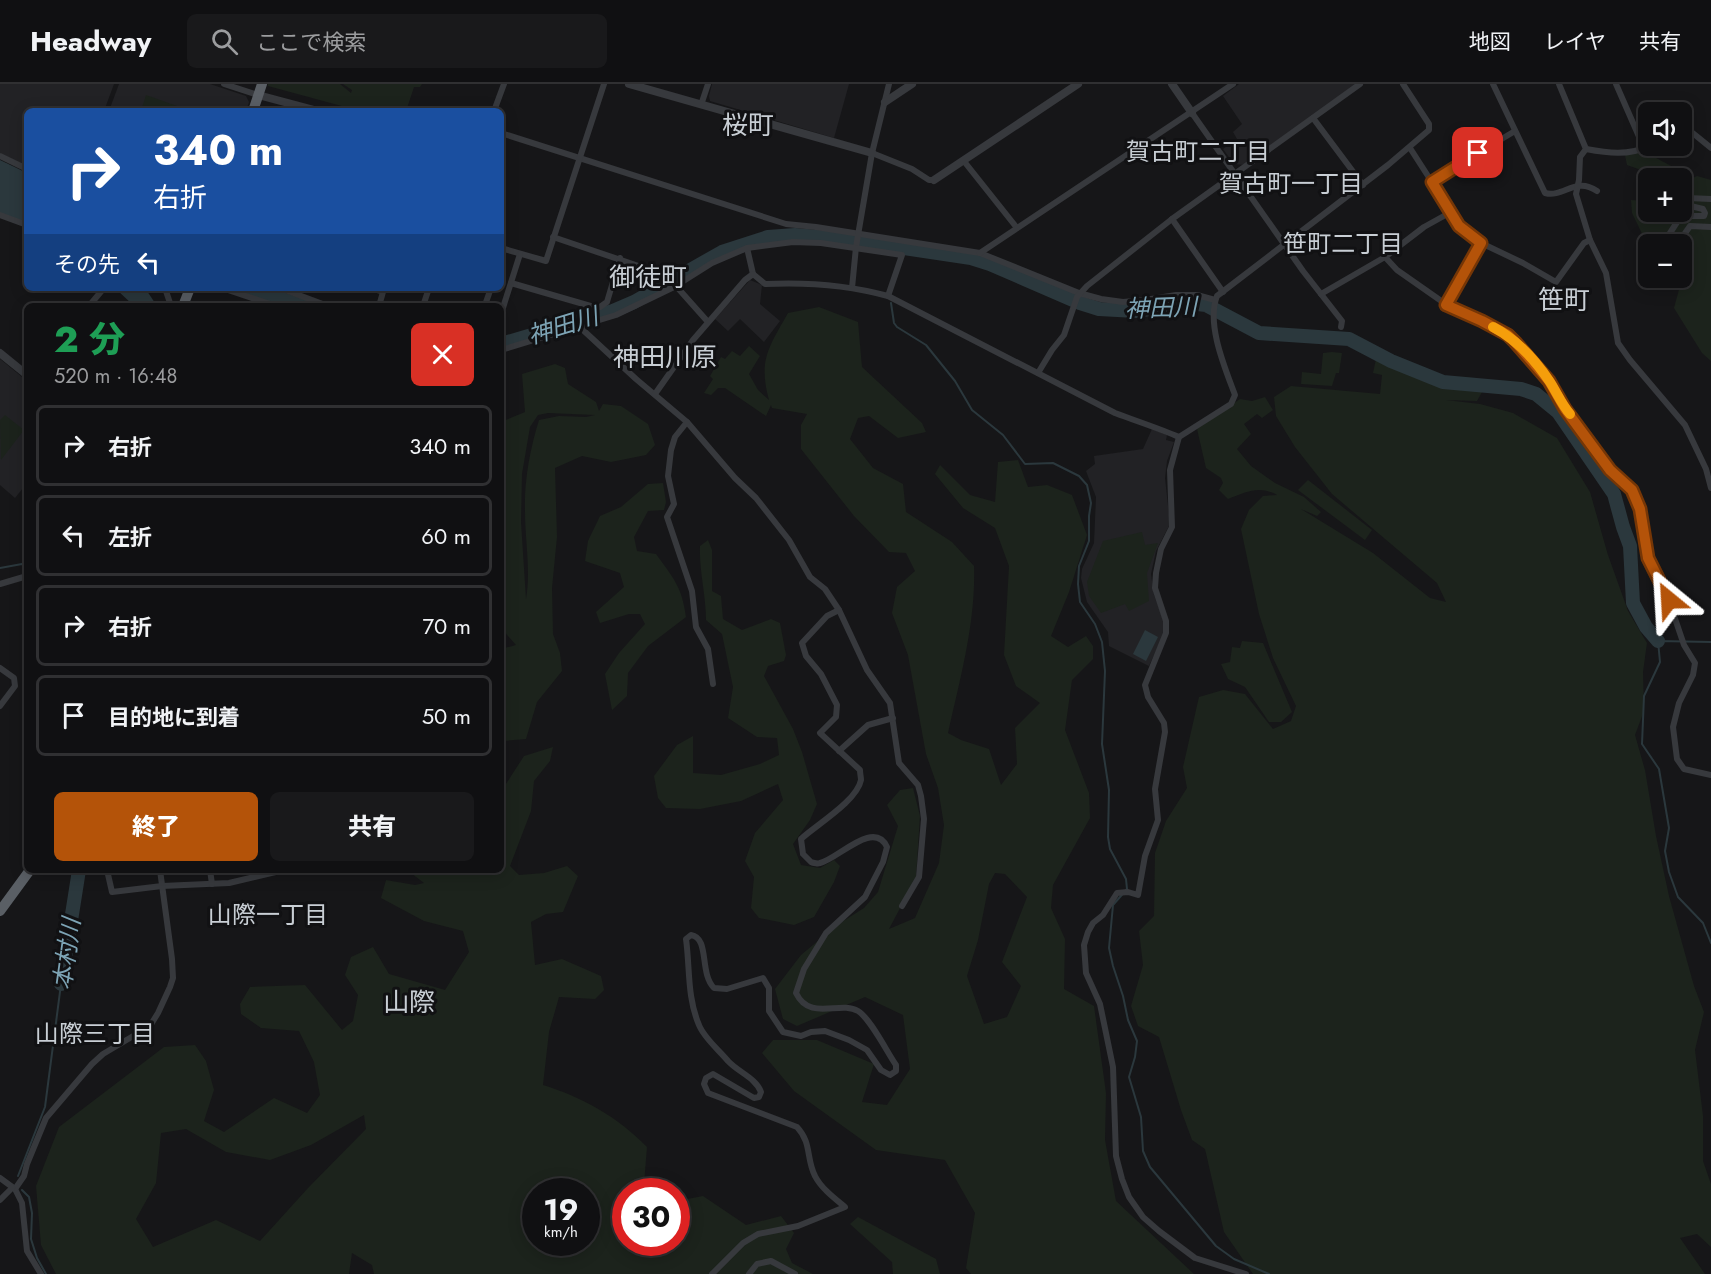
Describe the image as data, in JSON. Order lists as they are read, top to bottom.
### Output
{
  "districts": [
    "桜町",
    "賀古町二丁目",
    "賀古町一丁目",
    "笹町二丁目",
    "御徒町",
    "笹町",
    "神田川原",
    "山際一丁目",
    "山際",
    "山際三丁目"
  ],
  "water": ["神田川", "本村川"],
  "page": {
    "header": "Headway",
    "search": "ここで検索",
    "nav": ["地図", "レイヤ", "共有"],
    "map_buttons": ["+", "−"],
    "turn": ["340 m", "右折"],
    "then": "その先",
    "heading": ["2 分", "520 m · 16:48"],
    "list": [
      {
        "name": "右折",
        "value": "340 m"
      },
      {
        "name": "左折",
        "value": "60 m"
      },
      {
        "name": "右折",
        "value": "70 m"
      },
      {
        "name": "目的地に到着",
        "value": "50 m"
      }
    ],
    "buttons": ["終了", "共有"],
    "speed": "19 km/h",
    "limit": "30"
  }
}
